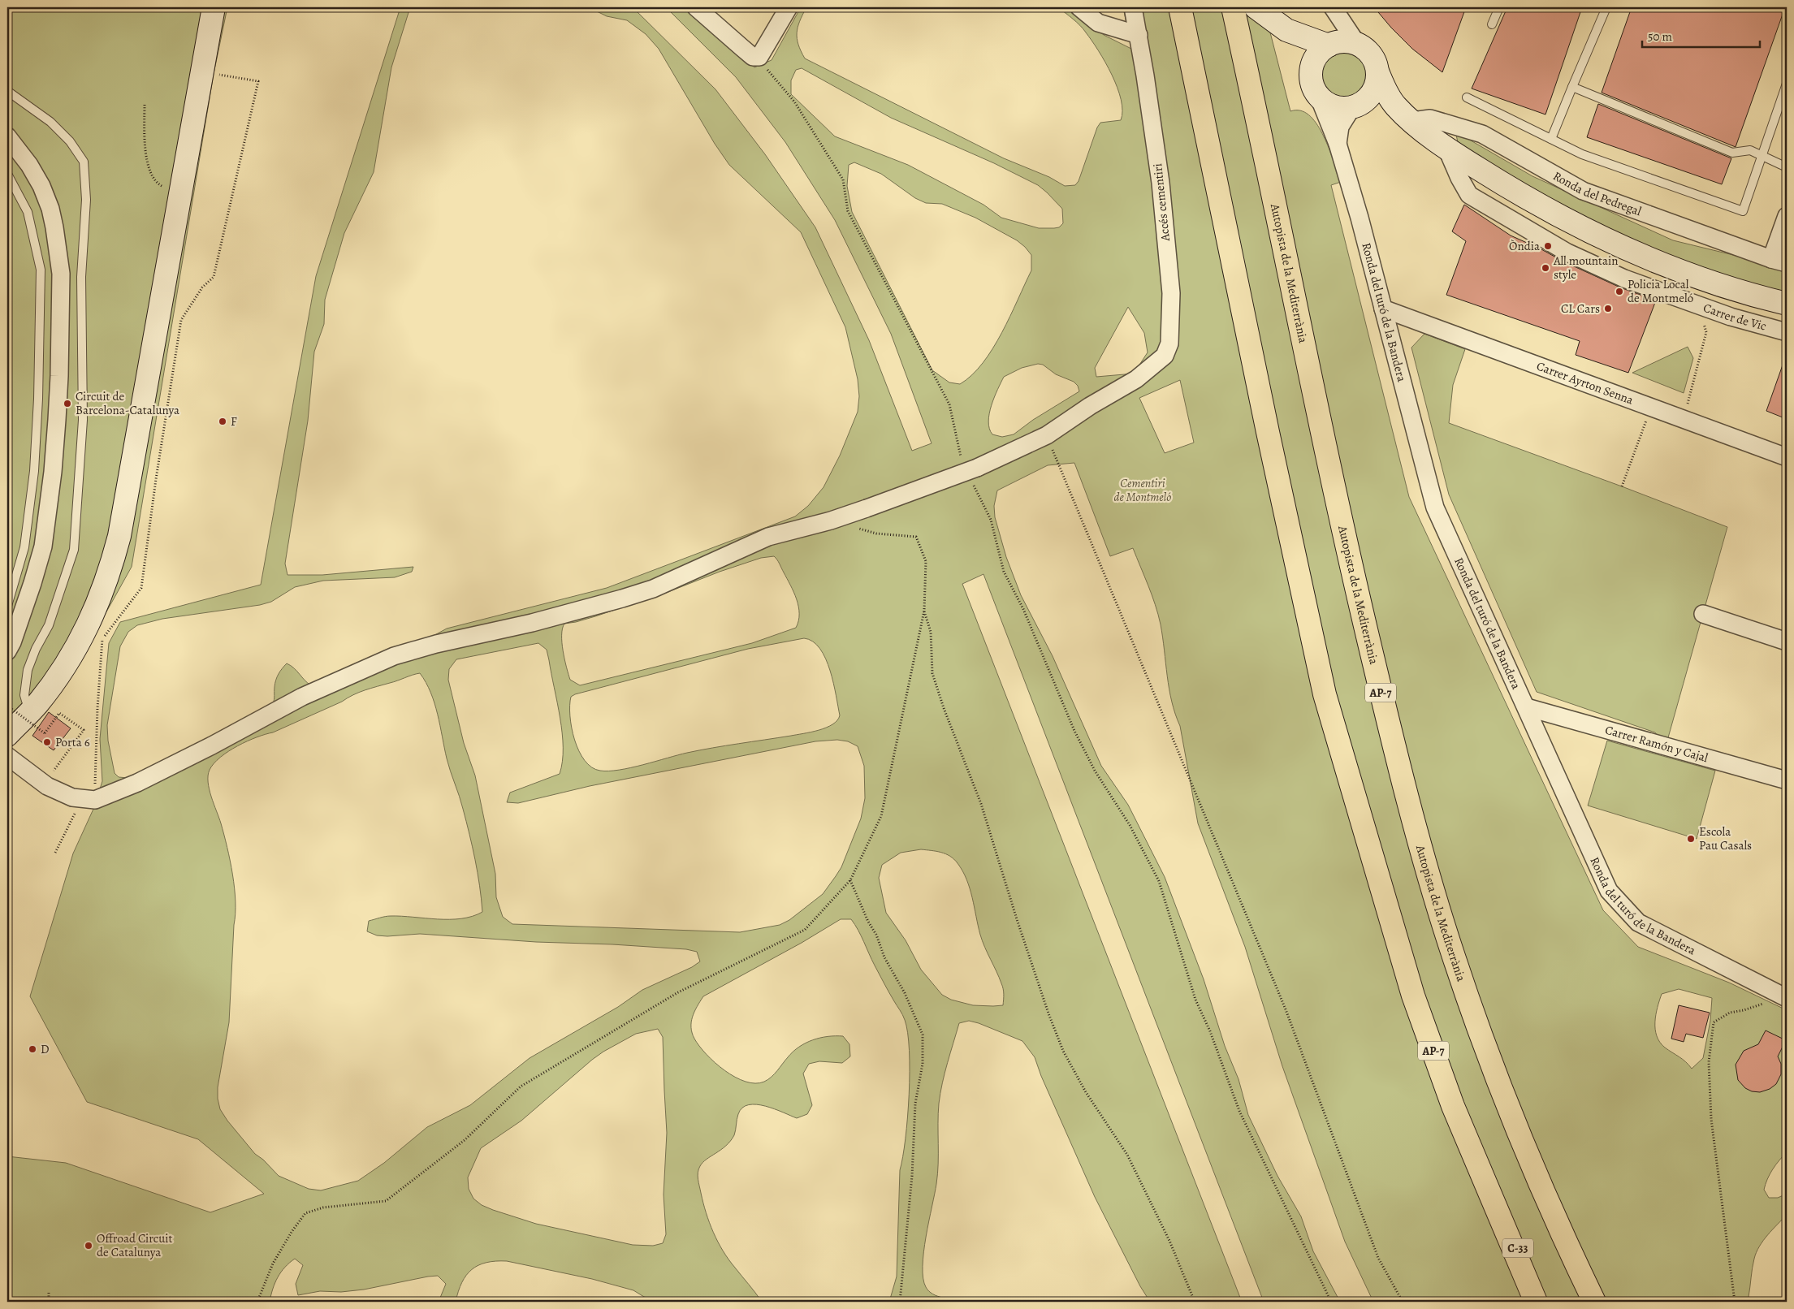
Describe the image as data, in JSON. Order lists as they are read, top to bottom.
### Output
{
  "streets": {
    "highway": ["Autopista de la Mediterrània", "AP-7", "C-33"],
    "street": [
      "Ronda del Pedregal",
      "Accés cementiri",
      "Ronda del turó de la Bandera",
      "Carrer de Vic",
      "Carrer Ayrton Senna",
      "Carrer Ramón y Cajal"
    ]
  },
  "crossings": [
    ["Ronda del Pedregal", "Carrer de Vic"],
    ["Ronda del turó de la Bandera", "Carrer de Vic"],
    ["Ronda del turó de la Bandera", "Carrer Ayrton Senna"],
    ["Ronda del turó de la Bandera", "Carrer Ramón y Cajal"],
    ["AP-7", "C-33"]
  ],
  "parks": ["Cementiri de Montmeló"],
  "places": [
    "Òndia",
    "All mountain style",
    "Policia Local de Montmeló",
    "CL Cars",
    "Circuit de Barcelona-Catalunya",
    "F",
    "Porta 6",
    "Escola Pau Casals",
    "D",
    "Offroad Circuit de Catalunya"
  ],
  "scale_bar": "50 m"
}
